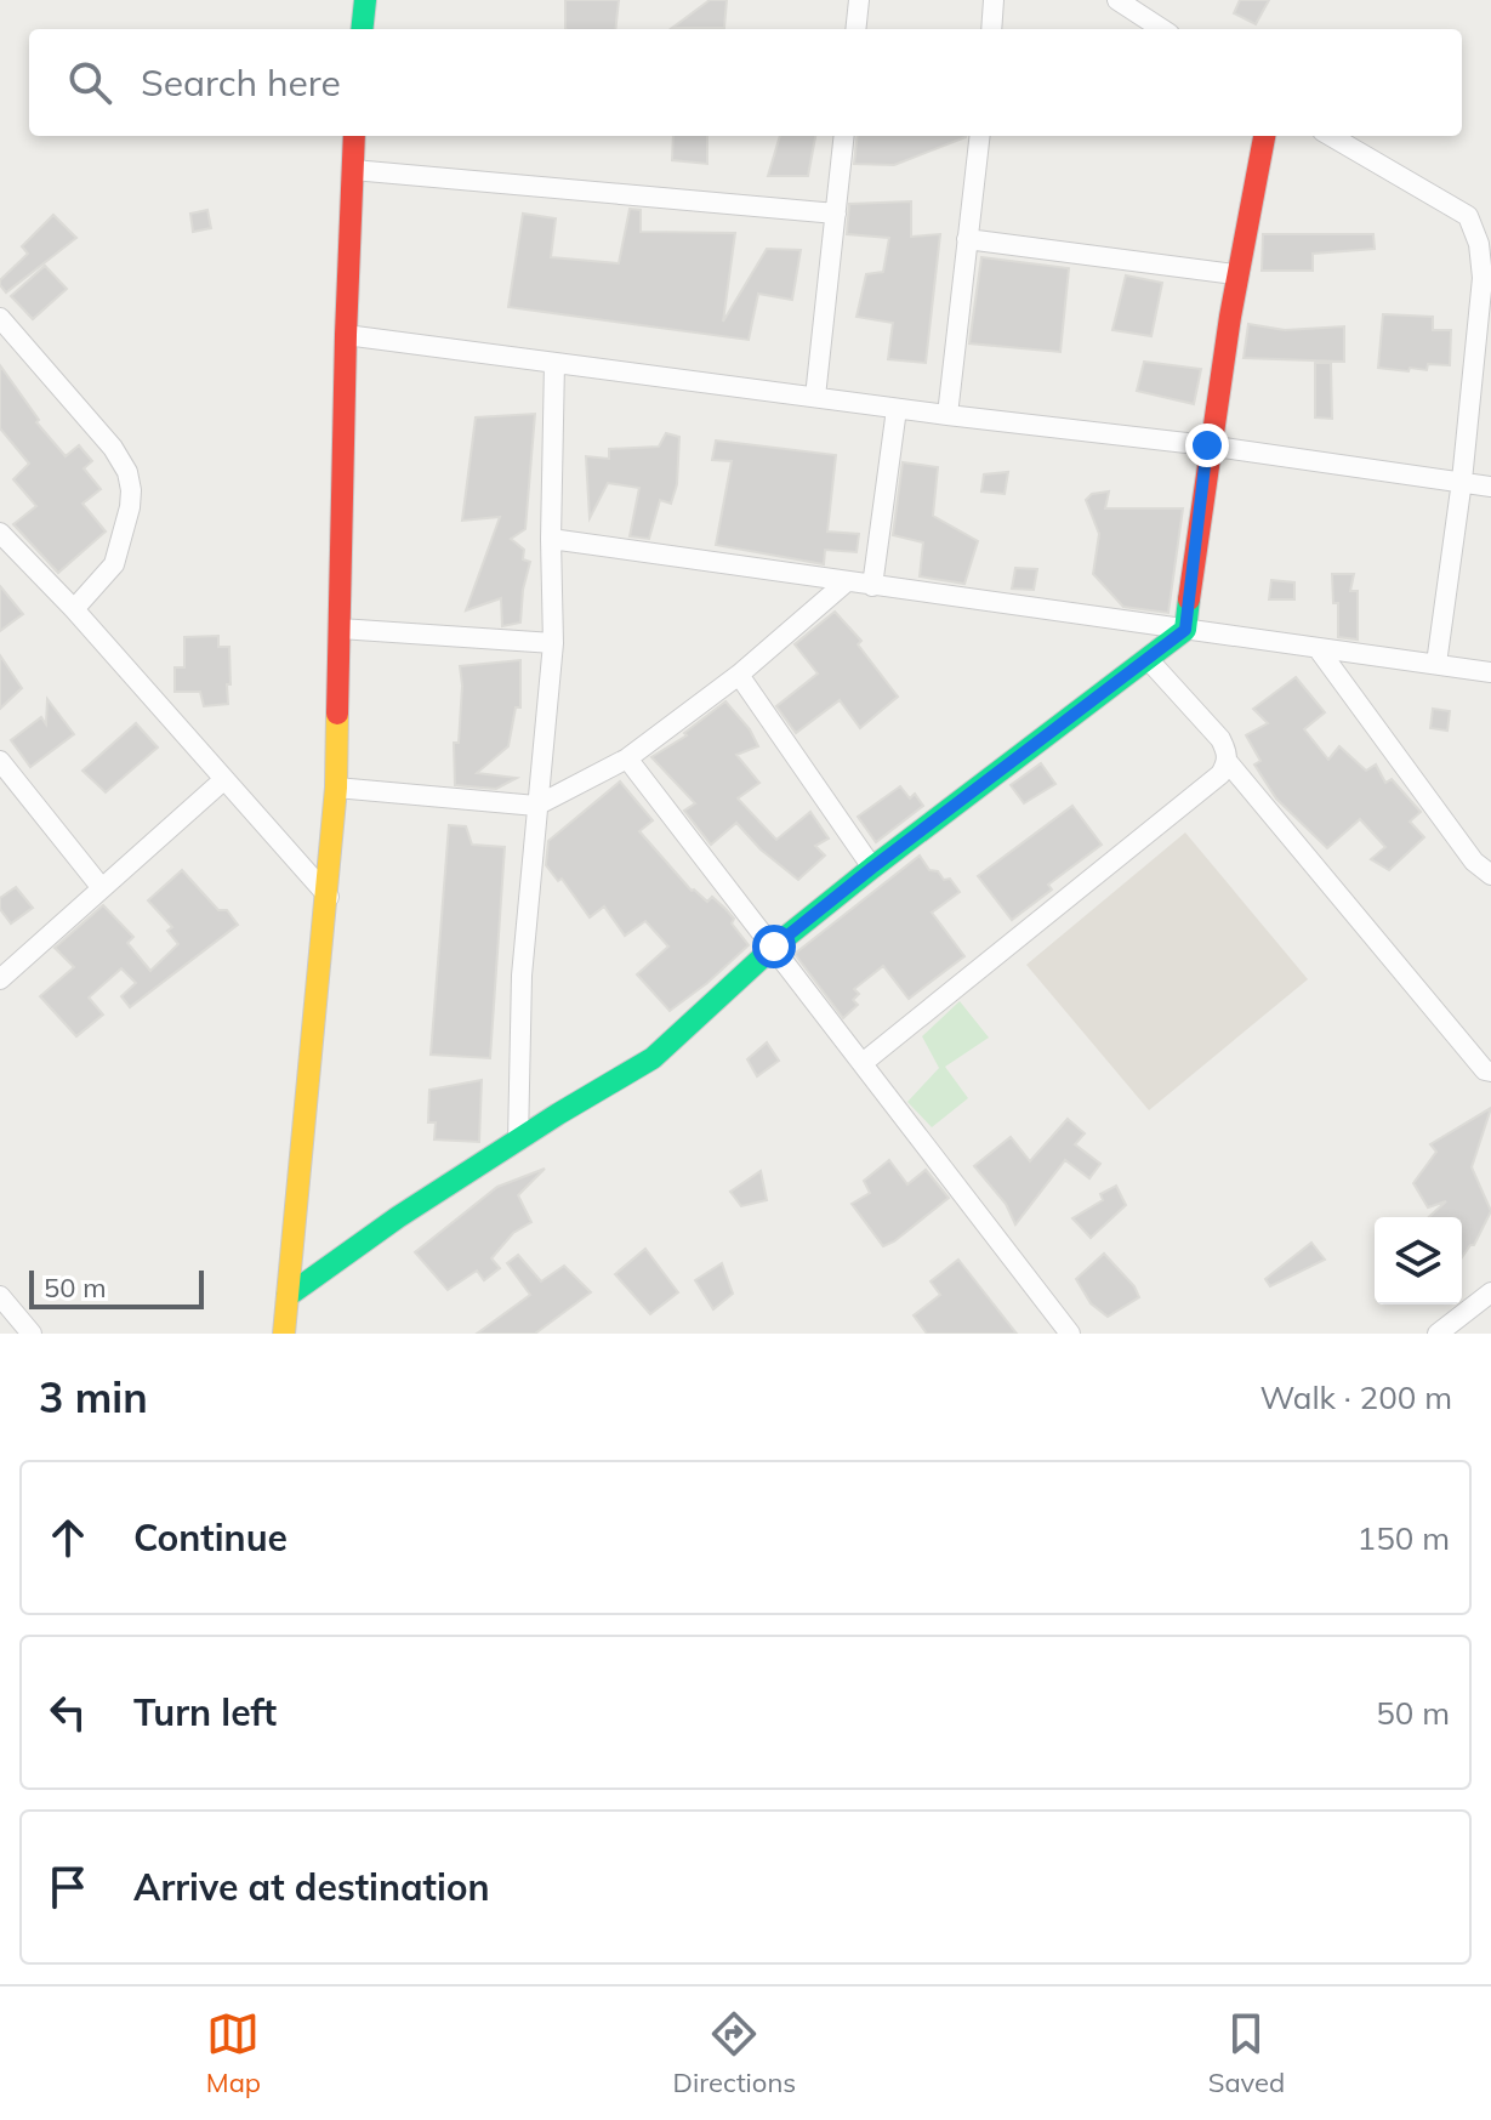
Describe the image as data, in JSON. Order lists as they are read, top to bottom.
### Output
{
  "scale_bar": "50 m",
  "page": {
    "search": "Search here",
    "scale": "50 m",
    "heading": ["3 min", "Walk · 200 m"],
    "list": [
      ["Continue", "150 m"],
      ["Turn left", "50 m"],
      "Arrive at destination"
    ],
    "nav": ["Map", "Directions", "Saved"]
  }
}
